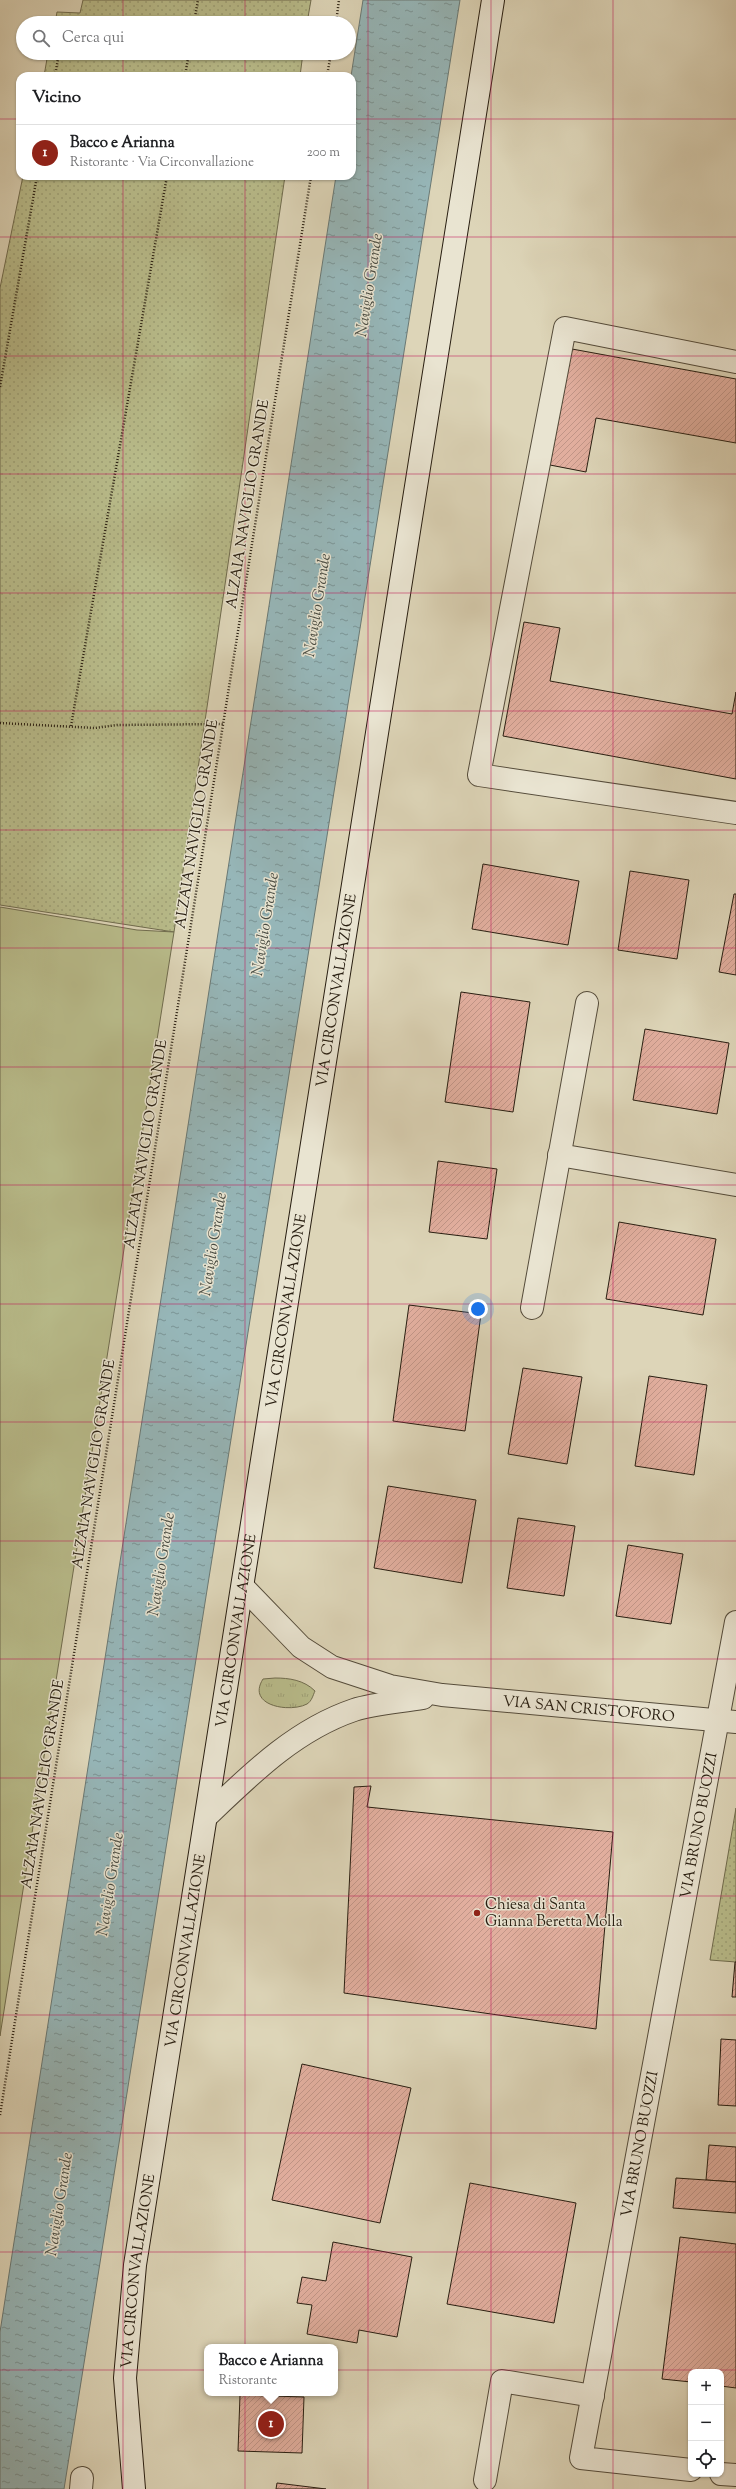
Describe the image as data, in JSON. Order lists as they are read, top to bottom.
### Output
{
  "streets": {
    "main road": ["VIA CIRCONVALLAZIONE", "VIA SAN CRISTOFORO", "VIA BRUNO BUOZZI"],
    "path": ["ALZAIA NAVIGLIO GRANDE"]
  },
  "crossings": [
    ["VIA SAN CRISTOFORO", "VIA BRUNO BUOZZI"]
  ],
  "water": ["Naviglio Grande"],
  "places": ["Chiesa di Santa Gianna Beretta Molla"],
  "page": {
    "search": "Cerca qui",
    "heading": "Vicino",
    "list": [
      {
        "mark": "1",
        "name": "Bacco e Arianna",
        "note": "Ristorante · Via Circonvallazione",
        "value": "200 m"
      }
    ],
    "popup": ["Bacco e Arianna", "Ristorante"],
    "map_buttons": ["+", "−"],
    "pins": "1"
  }
}
